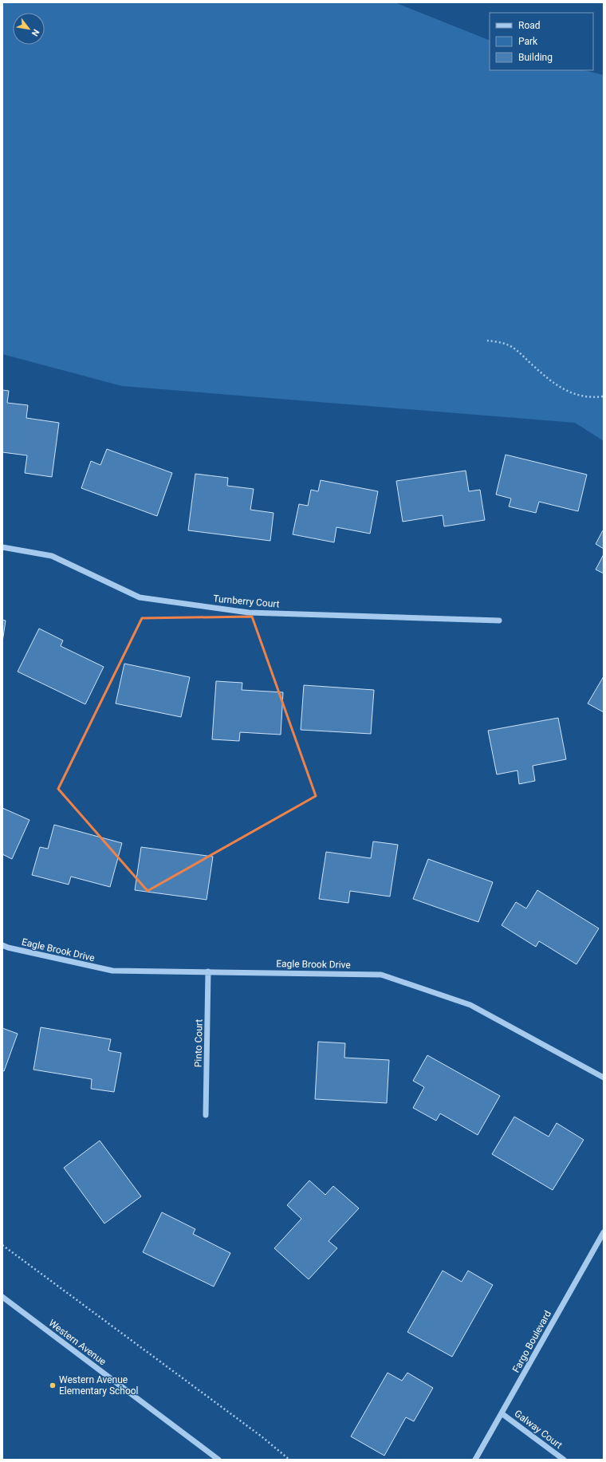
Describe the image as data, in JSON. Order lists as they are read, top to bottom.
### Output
{
  "streets": {
    "street": [
      "Turnberry Court",
      "Eagle Brook Drive",
      "Pinto Court",
      "Fargo Boulevard",
      "Western Avenue",
      "Galway Court"
    ]
  },
  "crossings": [
    ["Eagle Brook Drive", "Pinto Court"],
    ["Fargo Boulevard", "Galway Court"]
  ],
  "places": ["Western Avenue Elementary School"],
  "legend": ["Road", "Park", "Building"],
  "north": "bottom right"
}
